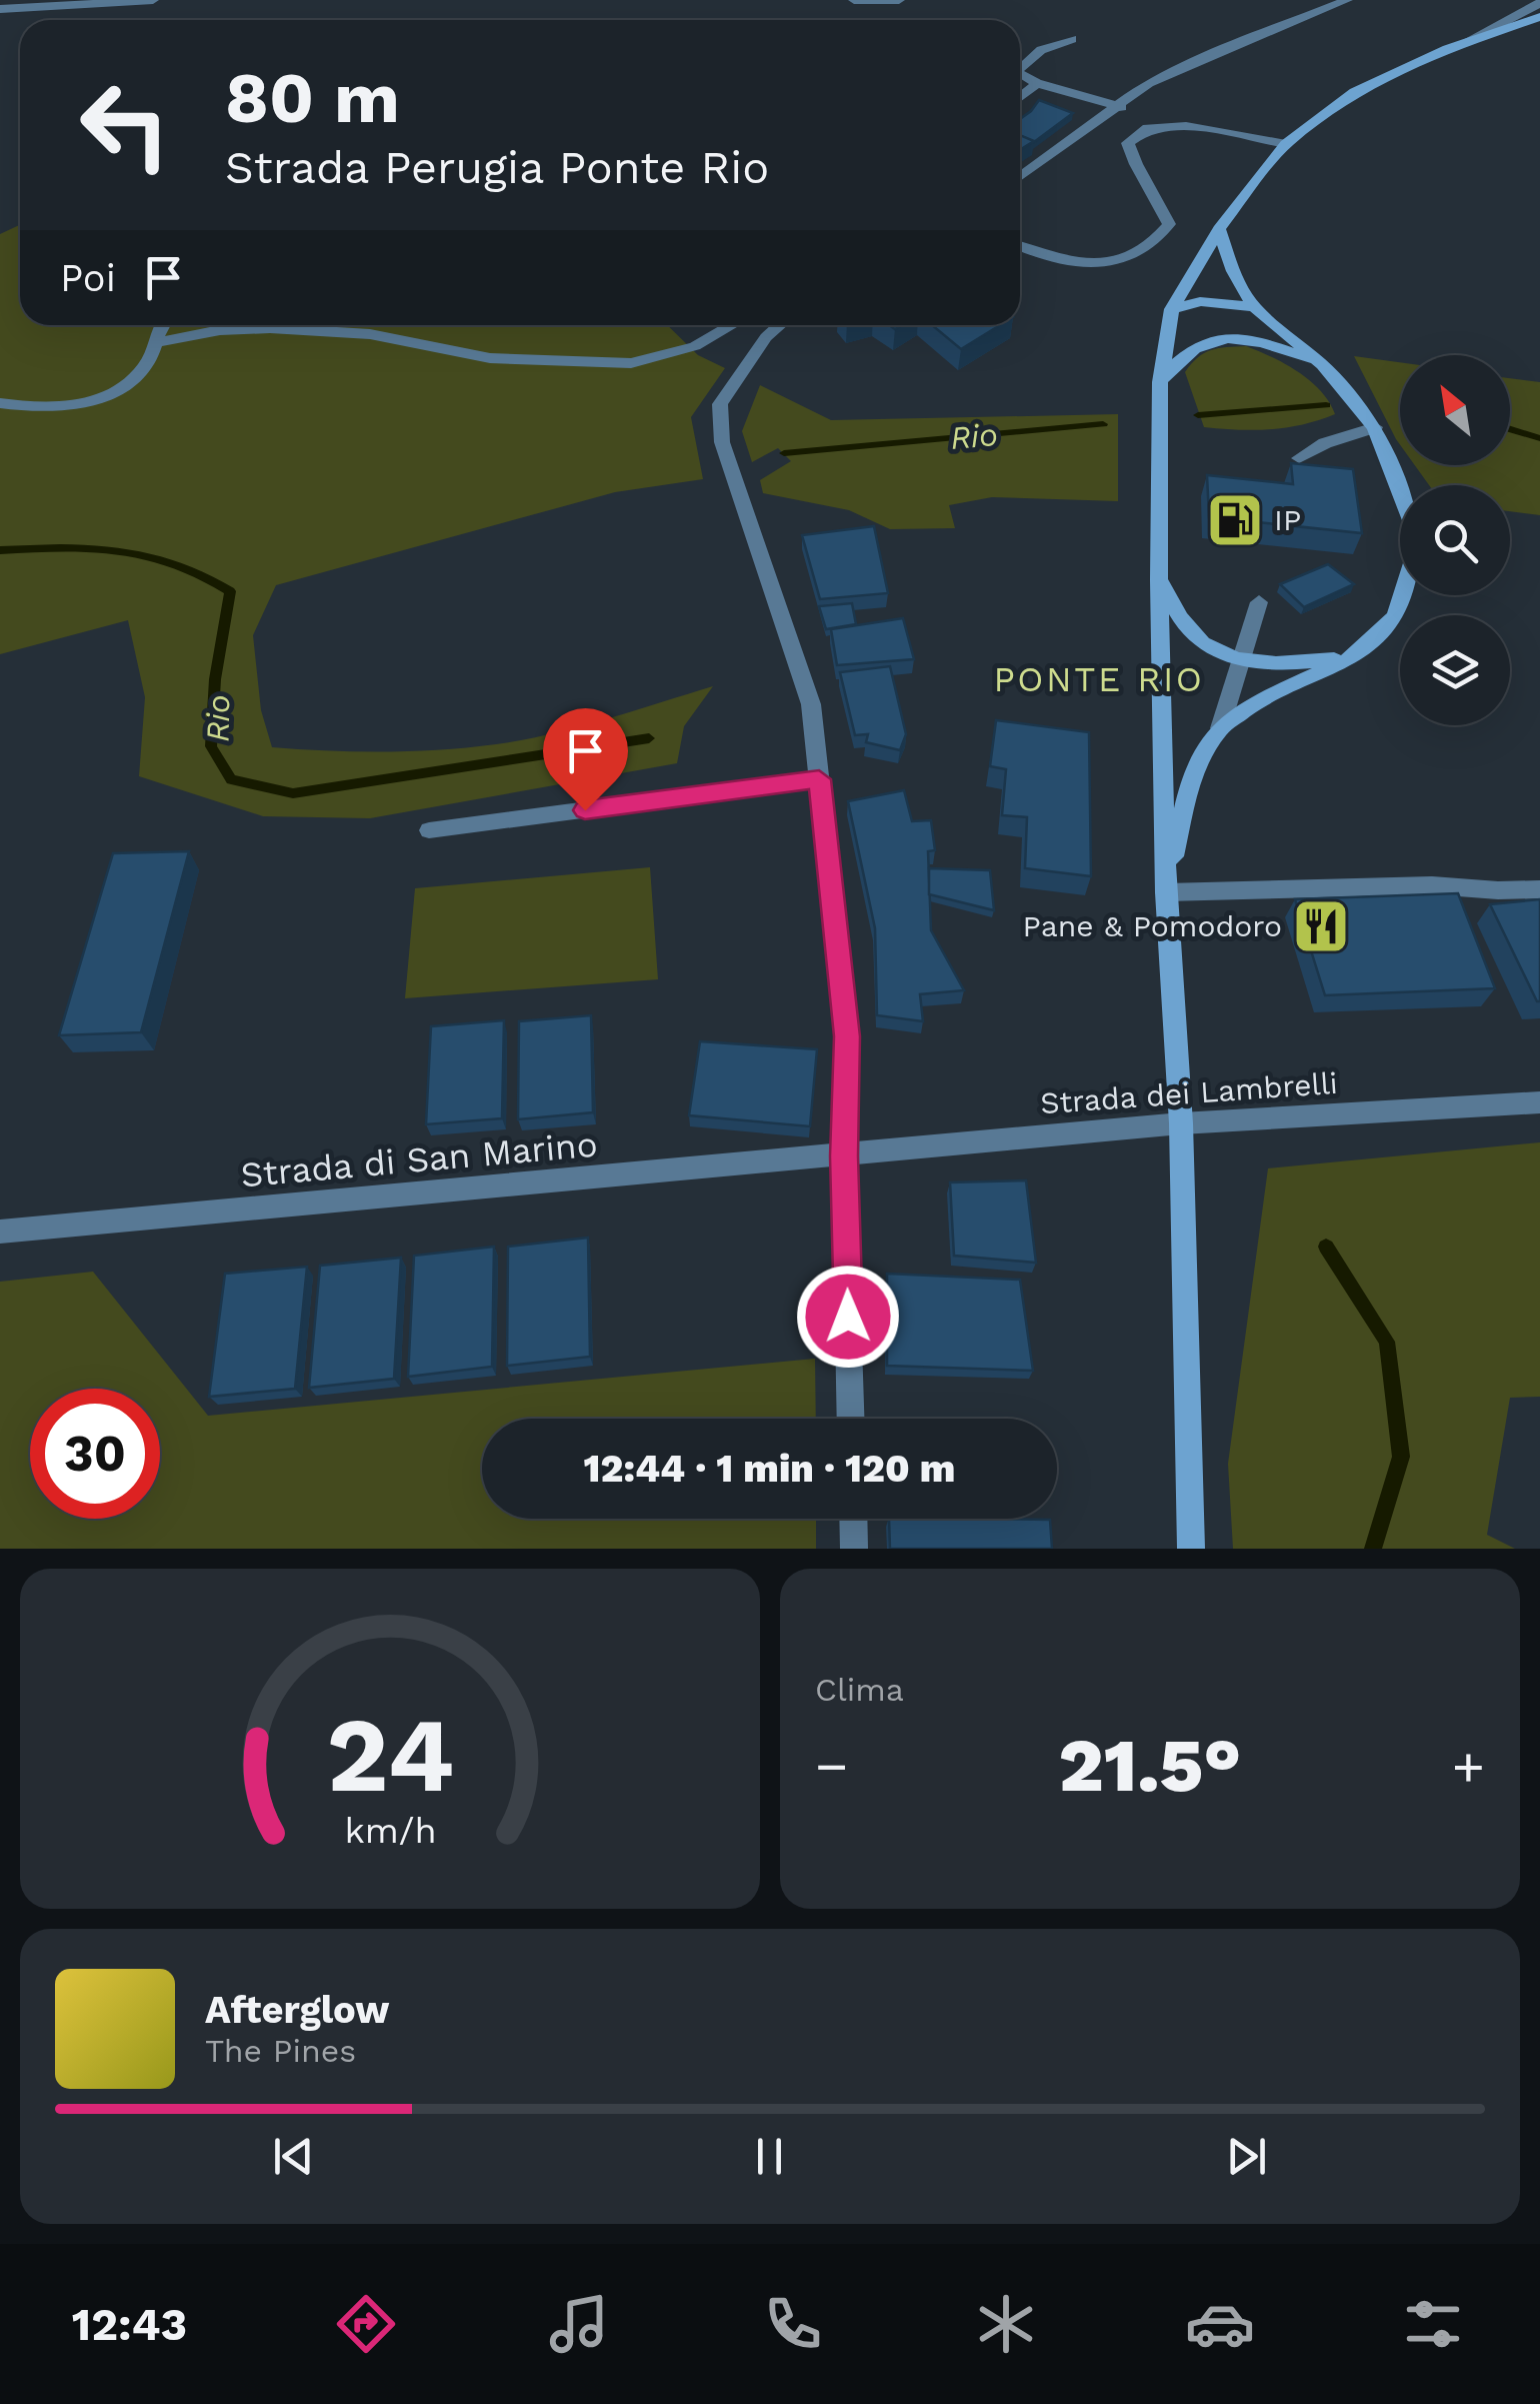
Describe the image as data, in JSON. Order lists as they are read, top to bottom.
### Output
{
  "streets": {
    "street": ["Strada dei Lambrelli", "Strada di San Marino"]
  },
  "crossings": [
    ["Strada dei Lambrelli", "Strada di San Marino"]
  ],
  "districts": ["PONTE RIO"],
  "water": ["Rio"],
  "places": {
    "fuel station": ["IP"],
    "restaurant": ["Pane & Pomodoro"]
  },
  "north": "top left",
  "page": {
    "turn": ["80 m", "Strada Perugia Ponte Rio"],
    "then": "Poi",
    "limit": "30",
    "trip": "12:44 · 1 min · 120 m",
    "tile": "Clima",
    "heat": ["−", "21.5°", "+"],
    "song": ["Afterglow", "The Pines"],
    "tabs": "12:43",
    "gauge": ["24", "km/h"]
  }
}
